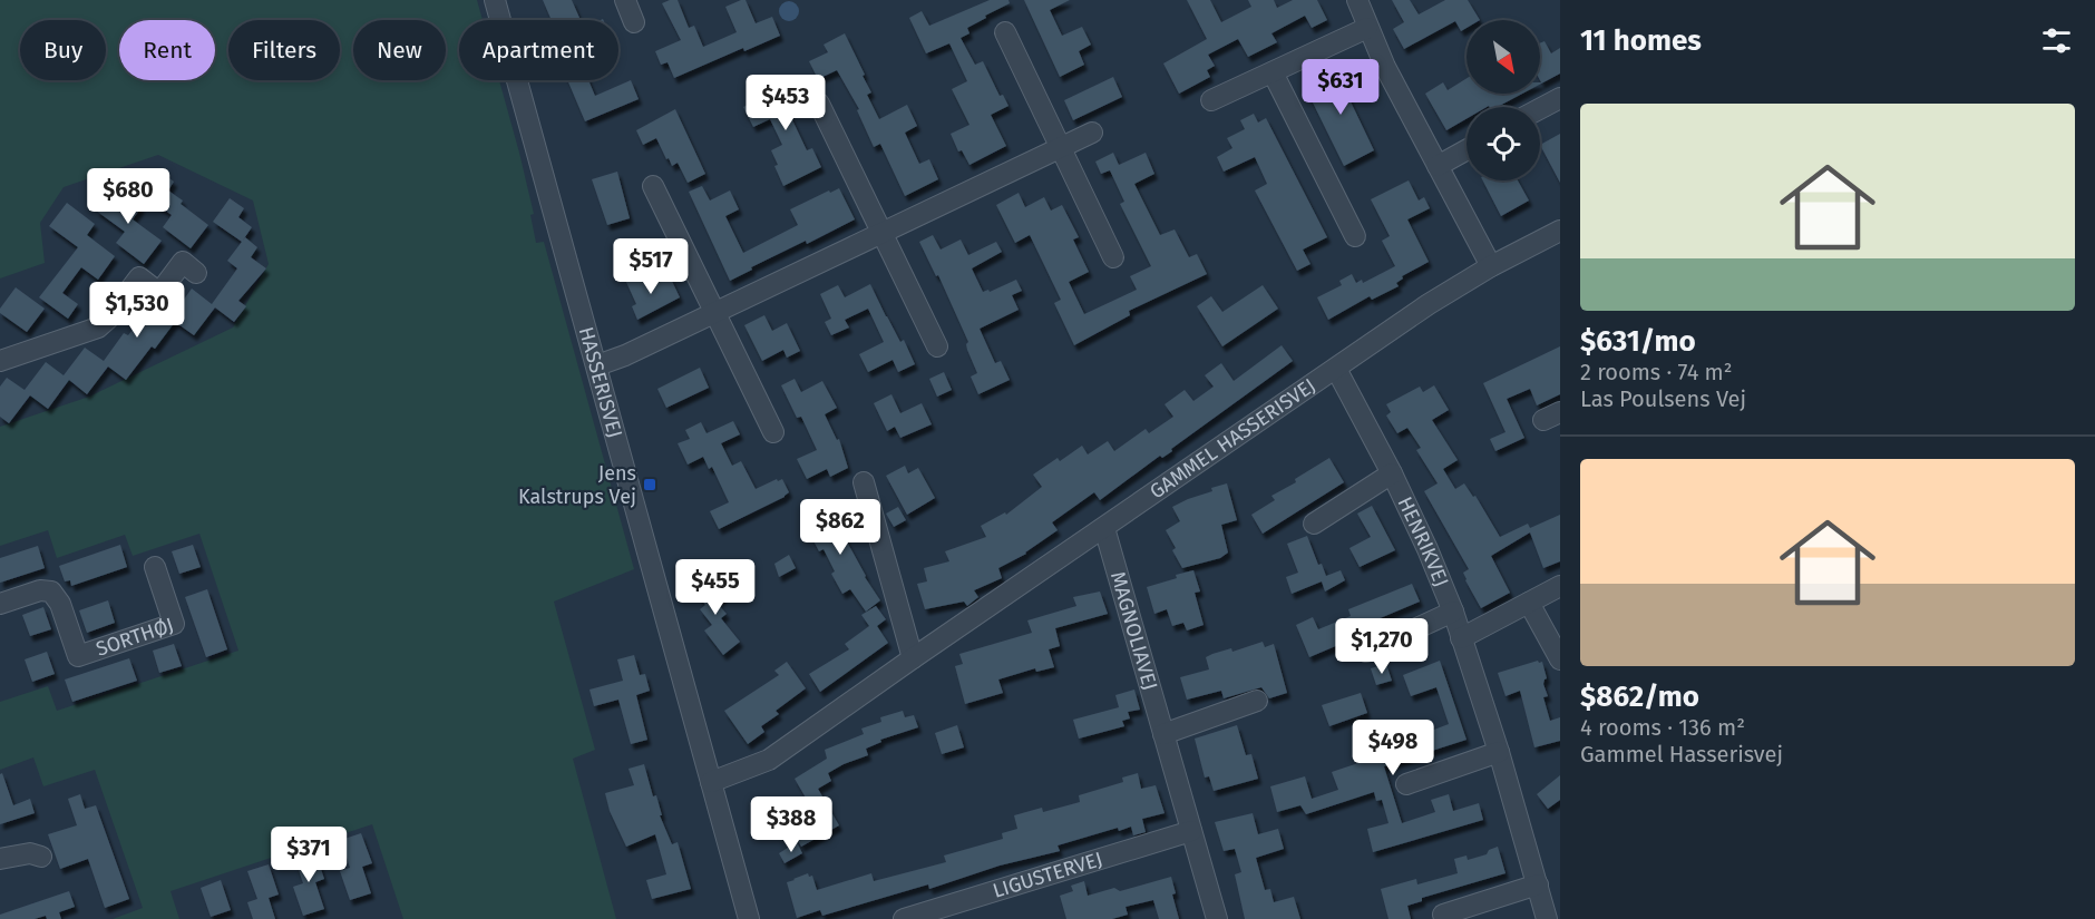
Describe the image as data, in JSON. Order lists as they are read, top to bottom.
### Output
{
  "streets": {
    "street": [
      "HASSERISVEJ",
      "GAMMEL HASSERISVEJ",
      "HENRIKVEJ",
      "MAGNOLIAVEJ",
      "SORTHØJ",
      "LIGUSTERVEJ"
    ]
  },
  "crossings": [
    ["HASSERISVEJ", "GAMMEL HASSERISVEJ"],
    ["GAMMEL HASSERISVEJ", "HENRIKVEJ"],
    ["GAMMEL HASSERISVEJ", "MAGNOLIAVEJ"],
    ["MAGNOLIAVEJ", "LIGUSTERVEJ"]
  ],
  "places": {
    "transit": ["Jens Kalstrups Vej"]
  },
  "north": "bottom right",
  "page": {
    "heading": "11 homes",
    "chip": [
      "Buy",
      "Rent",
      "Filters",
      "New",
      "Apartment"
    ],
    "price": [
      "$631",
      "$453",
      "$680",
      "$517",
      "$1,530",
      "$862",
      "$455",
      "$1,270",
      "$498",
      "$388",
      "$371"
    ],
    "list": [
      {
        "name": "$631/mo",
        "note": "2 rooms · 74 m² · Las Poulsens Vej"
      },
      {
        "name": "$862/mo",
        "note": "4 rooms · 136 m² · Gammel Hasserisvej"
      }
    ]
  }
}
